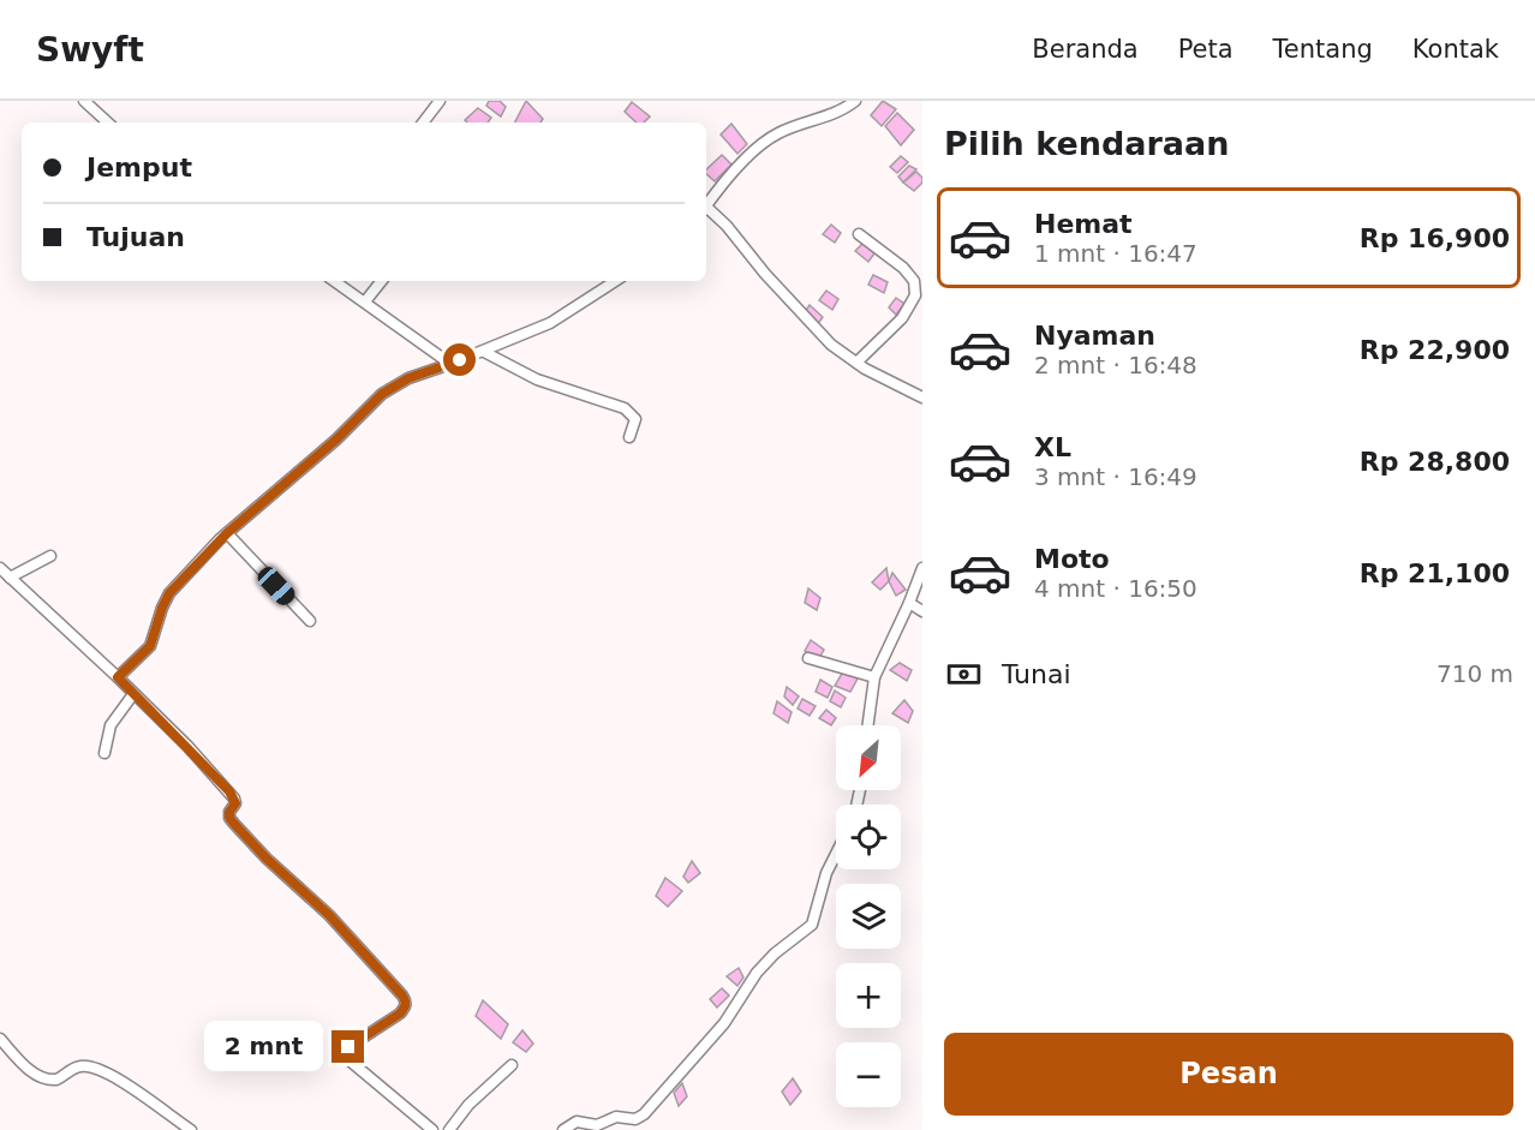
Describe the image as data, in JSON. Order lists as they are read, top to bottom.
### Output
{
  "north": "bottom left",
  "page": {
    "header": "Swyft",
    "nav": [
      "Beranda",
      "Peta",
      "Tentang",
      "Kontak"
    ],
    "heading": "Pilih kendaraan",
    "banner": ["Jemput", "Tujuan"],
    "list": [
      {
        "name": "Hemat",
        "note": "1 mnt · 16:47",
        "value": "Rp 16,900"
      },
      {
        "name": "Nyaman",
        "note": "2 mnt · 16:48",
        "value": "Rp 22,900"
      },
      {
        "name": "XL",
        "note": "3 mnt · 16:49",
        "value": "Rp 28,800"
      },
      {
        "name": "Moto",
        "note": "4 mnt · 16:50",
        "value": "Rp 21,100"
      }
    ],
    "pay": ["Tunai", "710 m"],
    "map_buttons": ["+", "−"],
    "buttons": "Pesan",
    "bubble": "2 mnt"
  }
}
